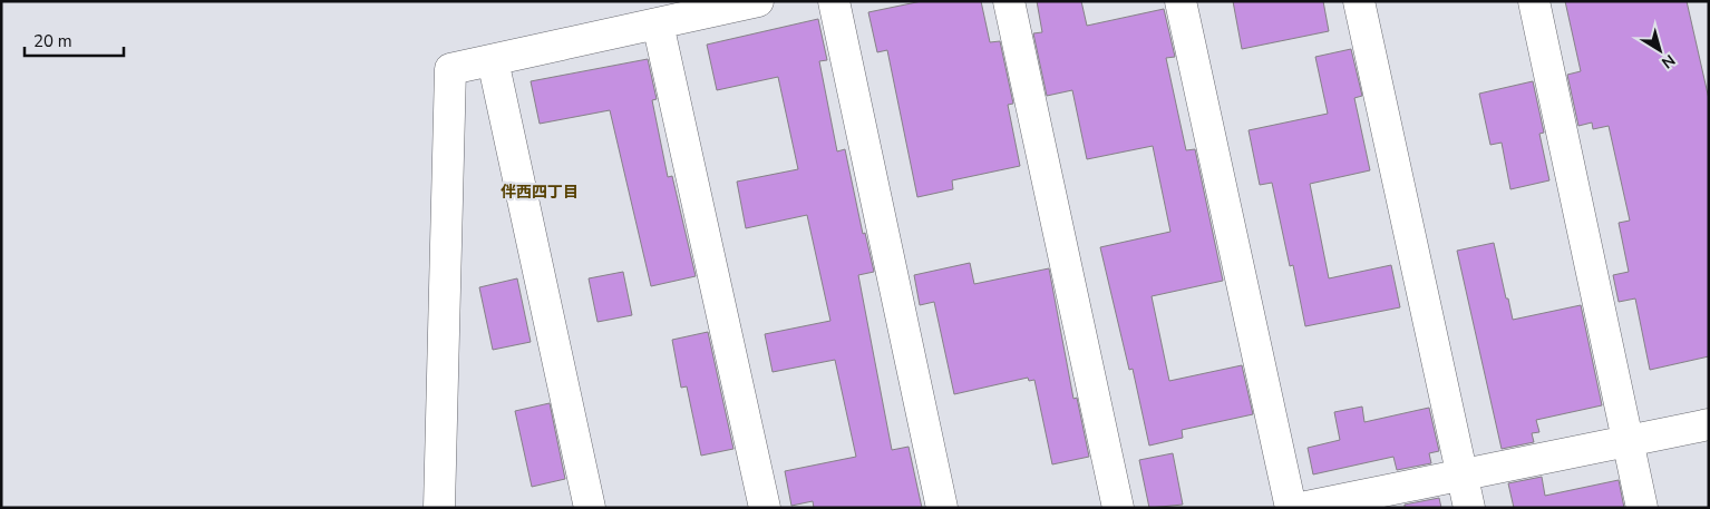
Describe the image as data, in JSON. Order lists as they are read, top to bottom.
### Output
{
  "districts": ["伴西四丁目"],
  "scale_bar": "20 m",
  "north": "bottom right"
}
